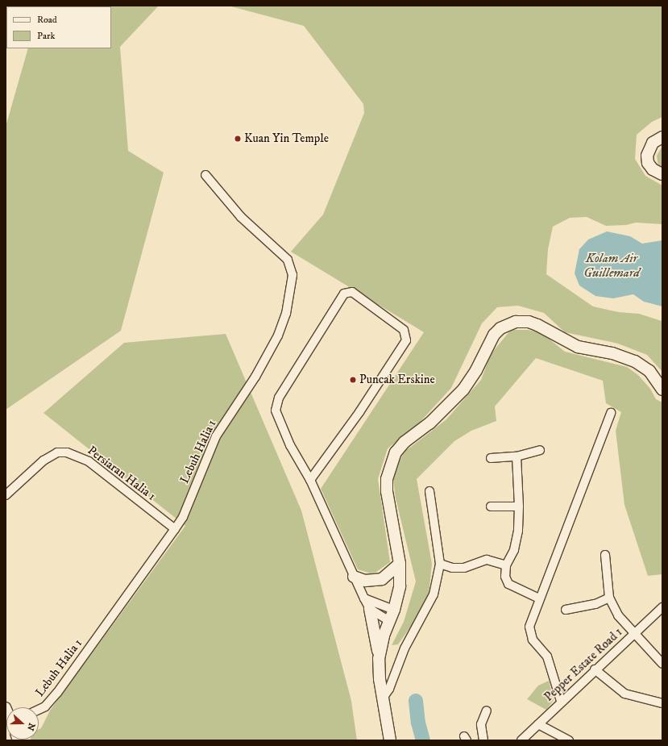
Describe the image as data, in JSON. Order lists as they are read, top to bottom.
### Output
{
  "streets": {
    "street": ["Lebuh Halia 1", "Persiaran Halia 1", "Pepper Estate Road 1"]
  },
  "crossings": [
    ["Lebuh Halia 1", "Persiaran Halia 1"]
  ],
  "water": ["Kolam Air Guillemard"],
  "places": ["Kuan Yin Temple", "Puncak Erskine"],
  "legend": ["Road", "Park"],
  "north": "right"
}
